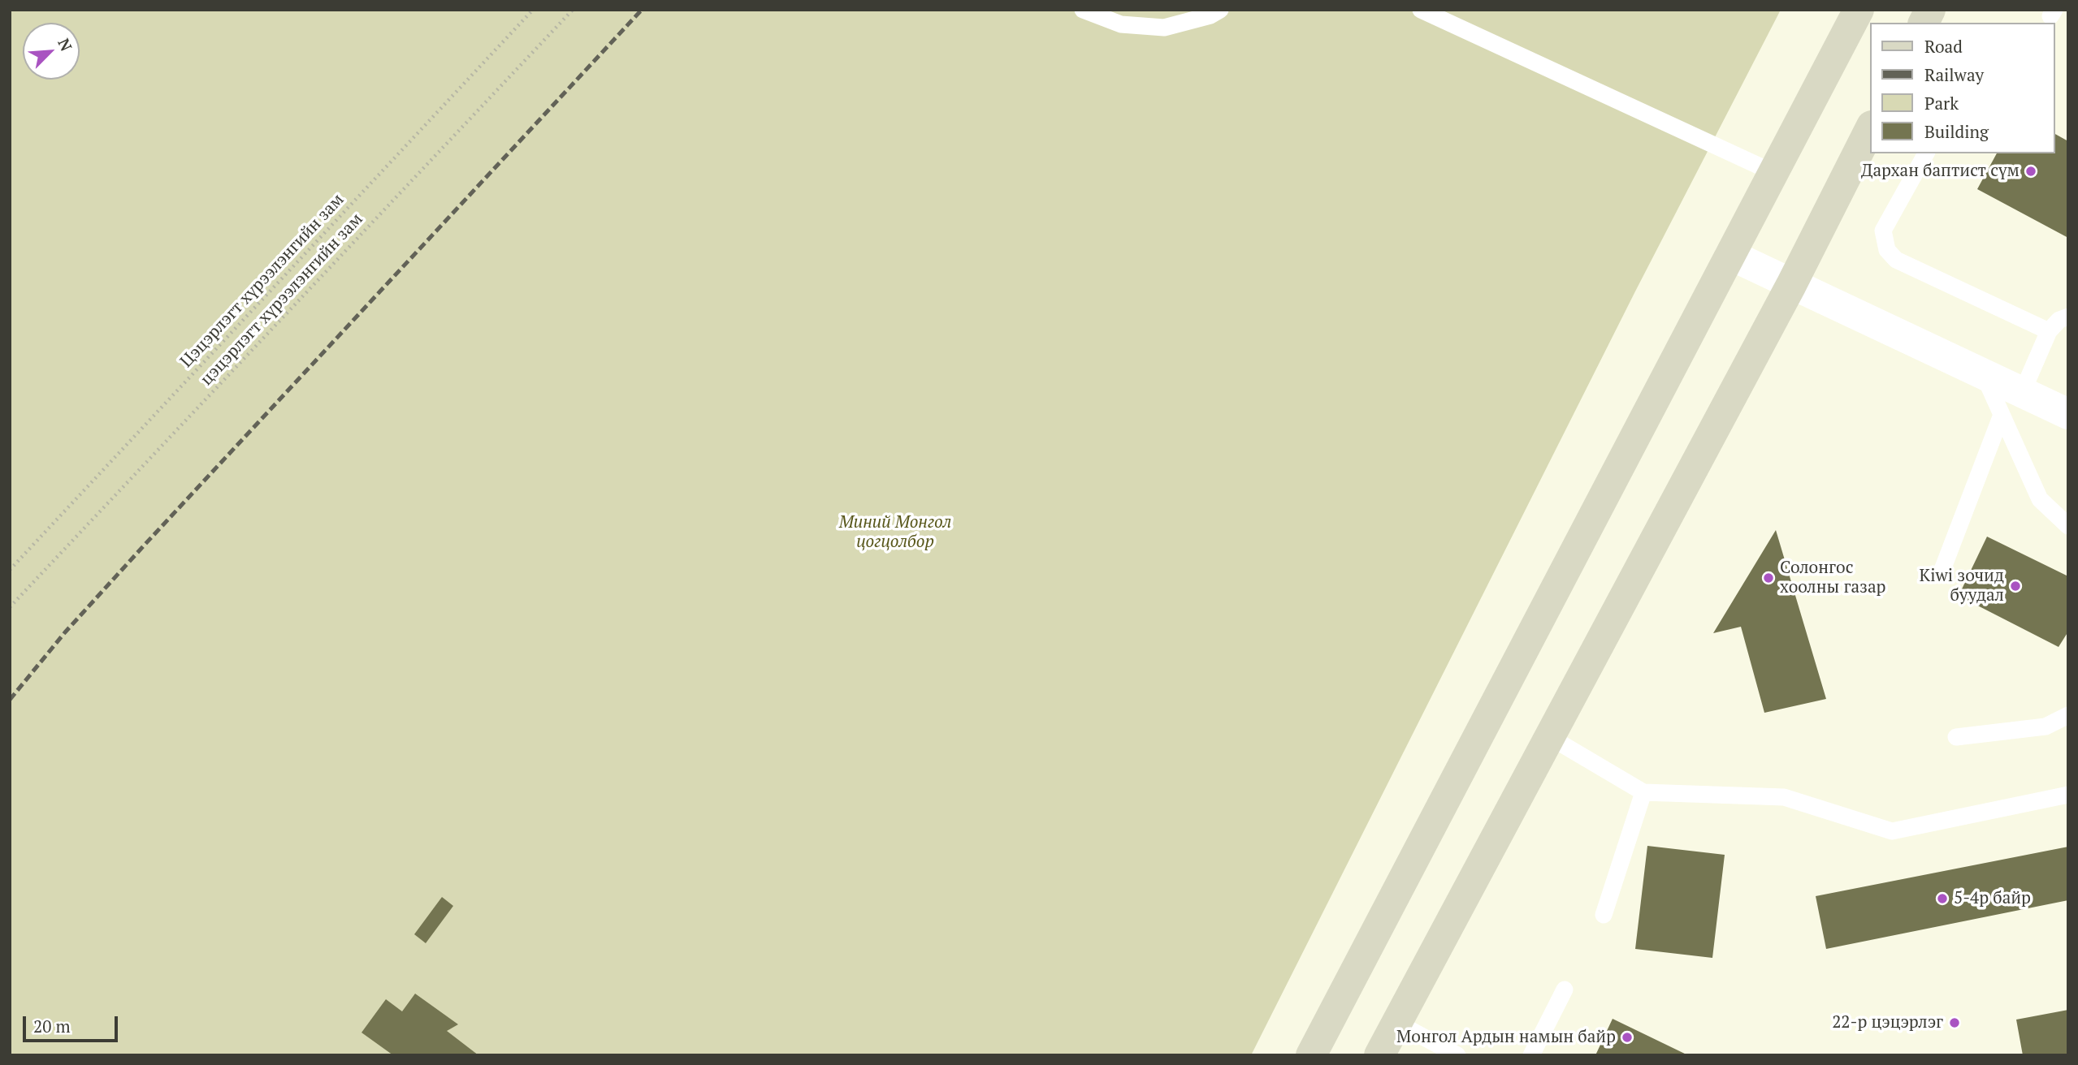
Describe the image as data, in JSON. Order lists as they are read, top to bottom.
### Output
{
  "streets": {
    "path": ["Цэцэрлэгт хүрээлэнгийн зам", "цэцэрлэгт хүрээлэнгийн зам"]
  },
  "parks": ["Миний Монгол цогцолбор"],
  "places": [
    "Дархан баптист сүм",
    "Солонгос хоолны газар",
    "Kiwi зочид буудал",
    "5-4р байр",
    "22-р цэцэрлэг",
    "Монгол Ардын намын байр"
  ],
  "legend": [
    "Road",
    "Railway",
    "Park",
    "Building"
  ],
  "scale_bar": "20 m",
  "north": "top right"
}
